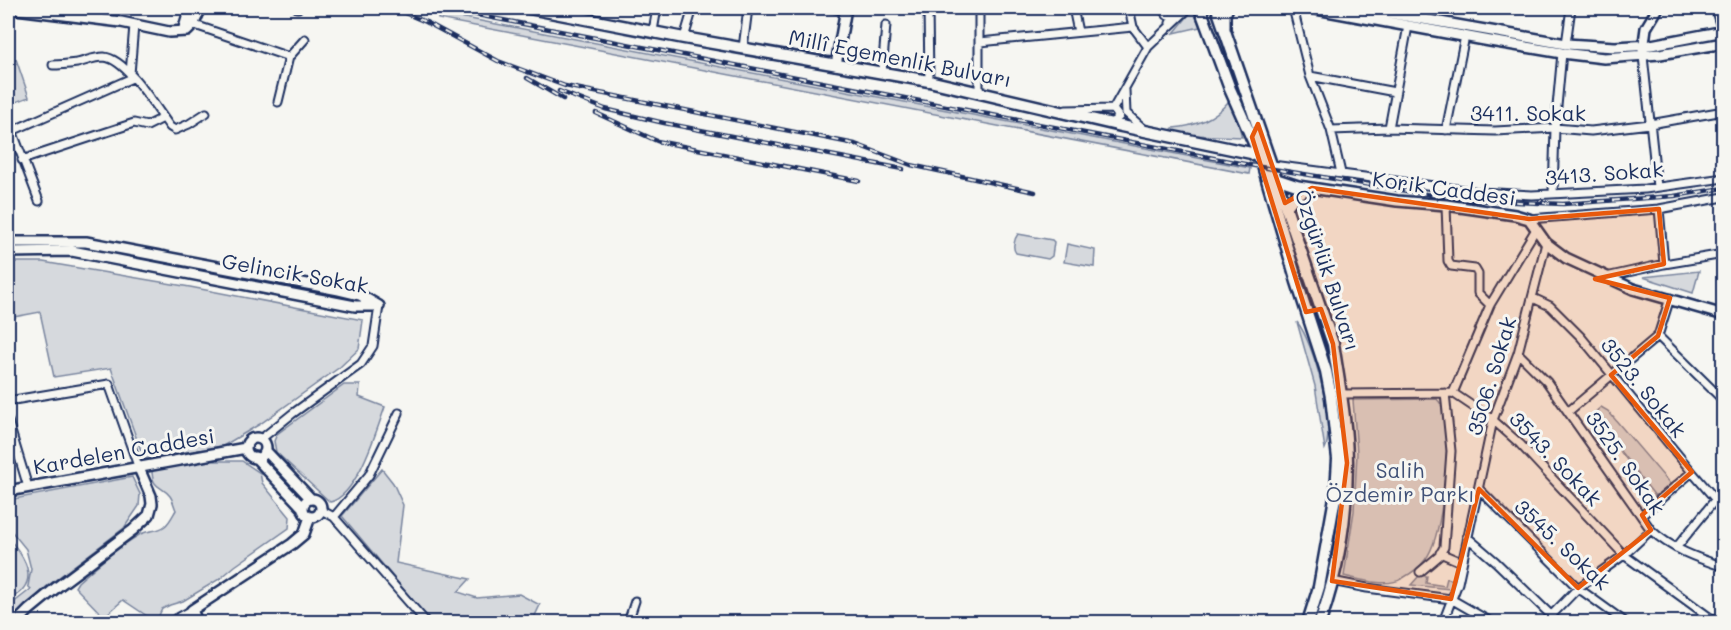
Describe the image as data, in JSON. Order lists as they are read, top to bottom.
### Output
{
  "streets": {
    "main road": ["Millî Egemenlik Bulvarı", "Özgürlük Bulvarı"],
    "street": [
      "3411. Sokak",
      "3413. Sokak",
      "Korik Caddesi",
      "Gelincik Sokak",
      "3506. Sokak",
      "3523. Sokak",
      "Kardelen Caddesi",
      "3543. Sokak",
      "3525. Sokak",
      "3545. Sokak"
    ]
  },
  "crossings": [
    ["Millî Egemenlik Bulvarı", "Özgürlük Bulvarı"],
    ["3413. Sokak", "Özgürlük Bulvarı"],
    ["Korik Caddesi", "Özgürlük Bulvarı"],
    ["Korik Caddesi", "3506. Sokak"],
    ["3506. Sokak", "3523. Sokak"],
    ["3506. Sokak", "3543. Sokak"],
    ["3506. Sokak", "3525. Sokak"],
    ["3506. Sokak", "3545. Sokak"]
  ],
  "parks": ["Salih Özdemir Parkı"]
}
